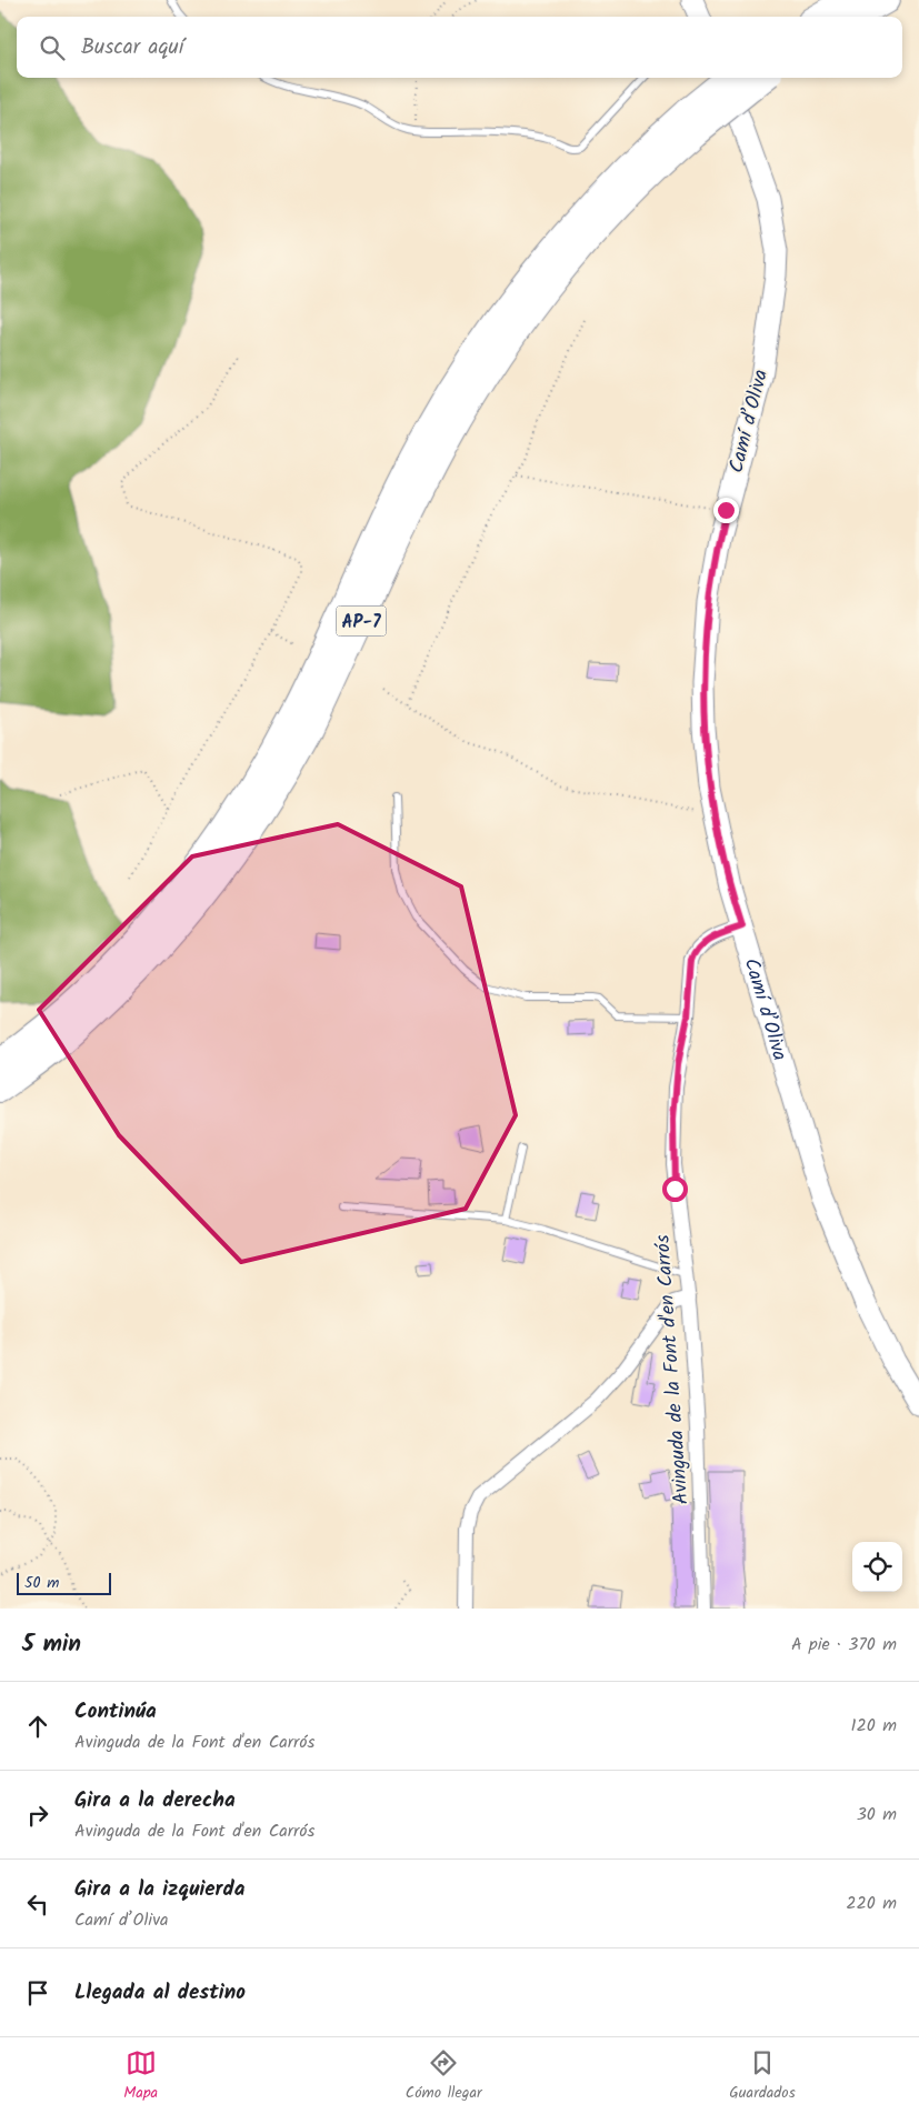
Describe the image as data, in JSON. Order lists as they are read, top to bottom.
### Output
{
  "streets": {
    "highway": ["AP-7"],
    "street": ["Camí d’Oliva", "Avinguda de la Font d'en Carrós"]
  },
  "crossings": [
    ["Camí d’Oliva", "Avinguda de la Font d'en Carrós"]
  ],
  "scale_bar": "50 m",
  "page": {
    "search": "Buscar aquí",
    "scale": "50 m",
    "heading": ["5 min", "A pie · 370 m"],
    "list": [
      ["Continúa", "Avinguda de la Font d'en Carrós", "120 m"],
      ["Gira a la derecha", "Avinguda de la Font d'en Carrós", "30 m"],
      ["Gira a la izquierda", "Camí d’Oliva", "220 m"],
      "Llegada al destino"
    ],
    "nav": ["Mapa", "Cómo llegar", "Guardados"]
  }
}
